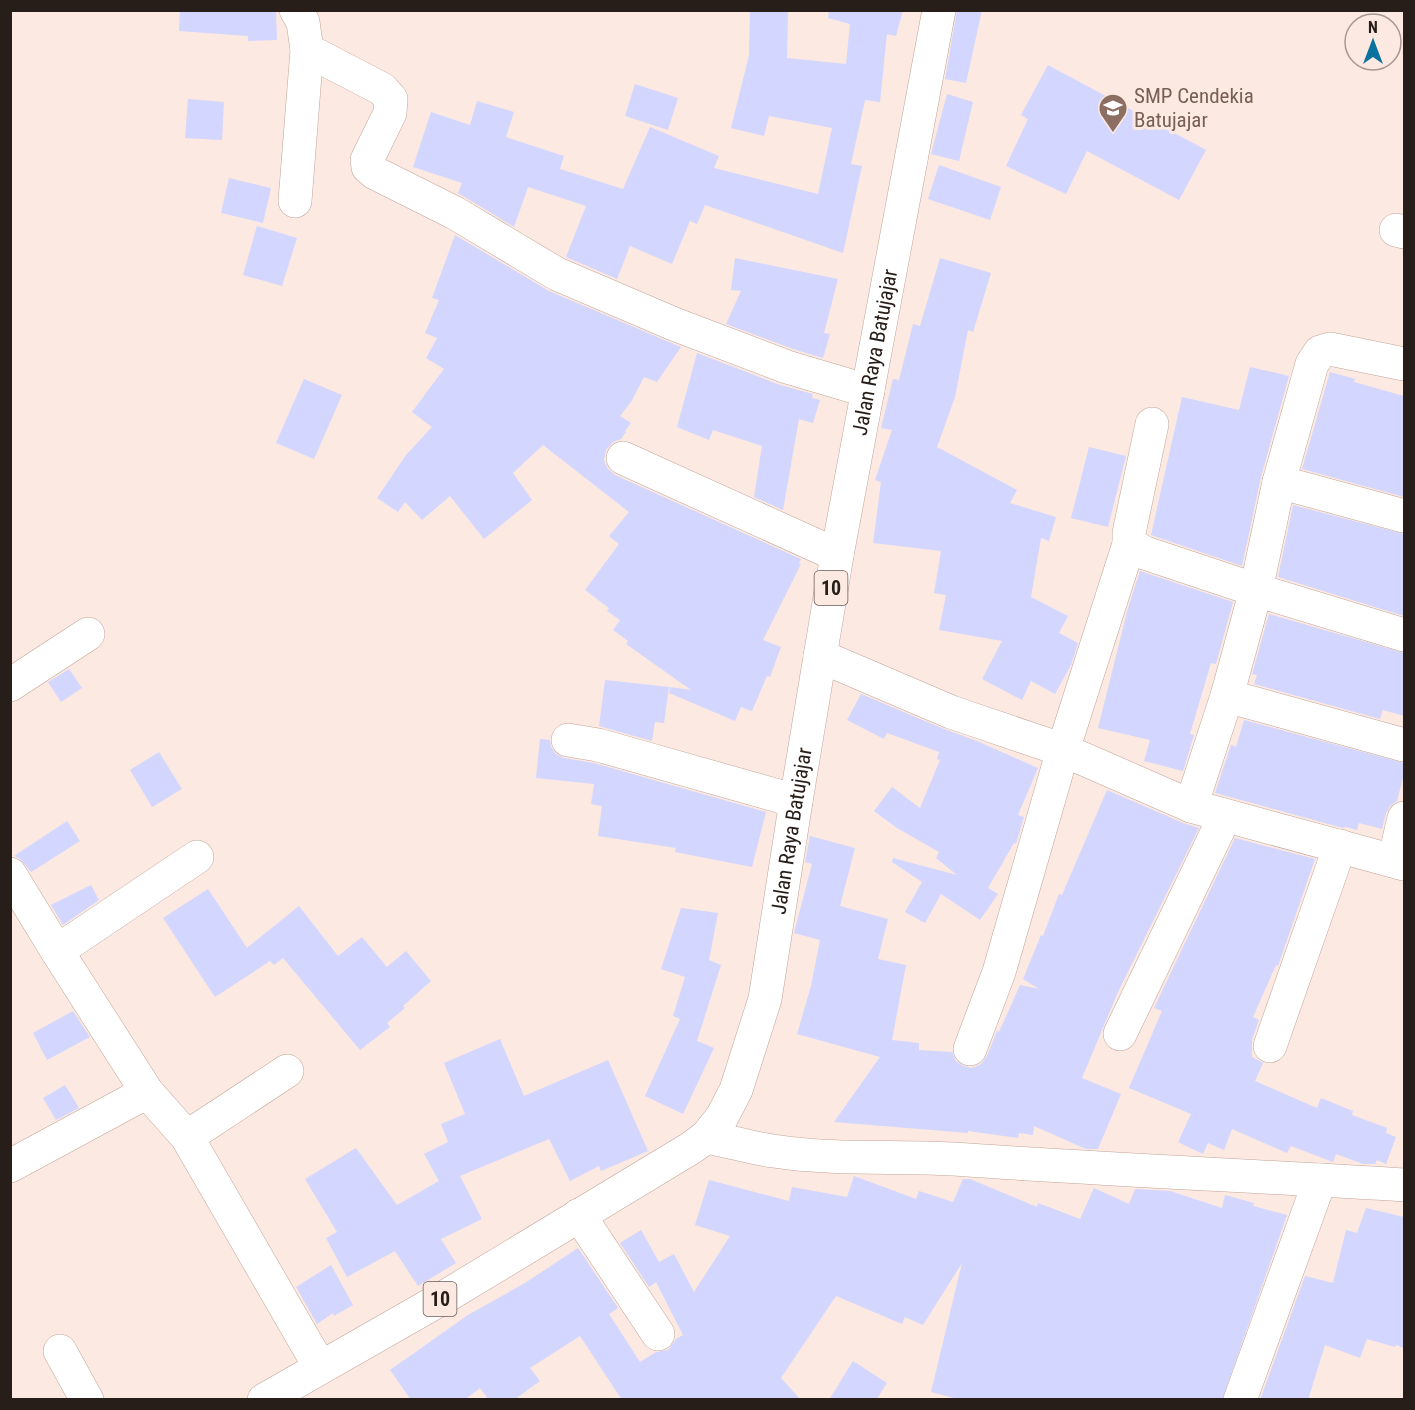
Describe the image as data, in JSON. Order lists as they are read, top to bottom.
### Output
{
  "streets": {
    "main road": ["Jalan Raya Batujajar", "10"]
  },
  "places": {
    "school or university": ["SMP Cendekia Batujajar"]
  },
  "north": "top"
}
